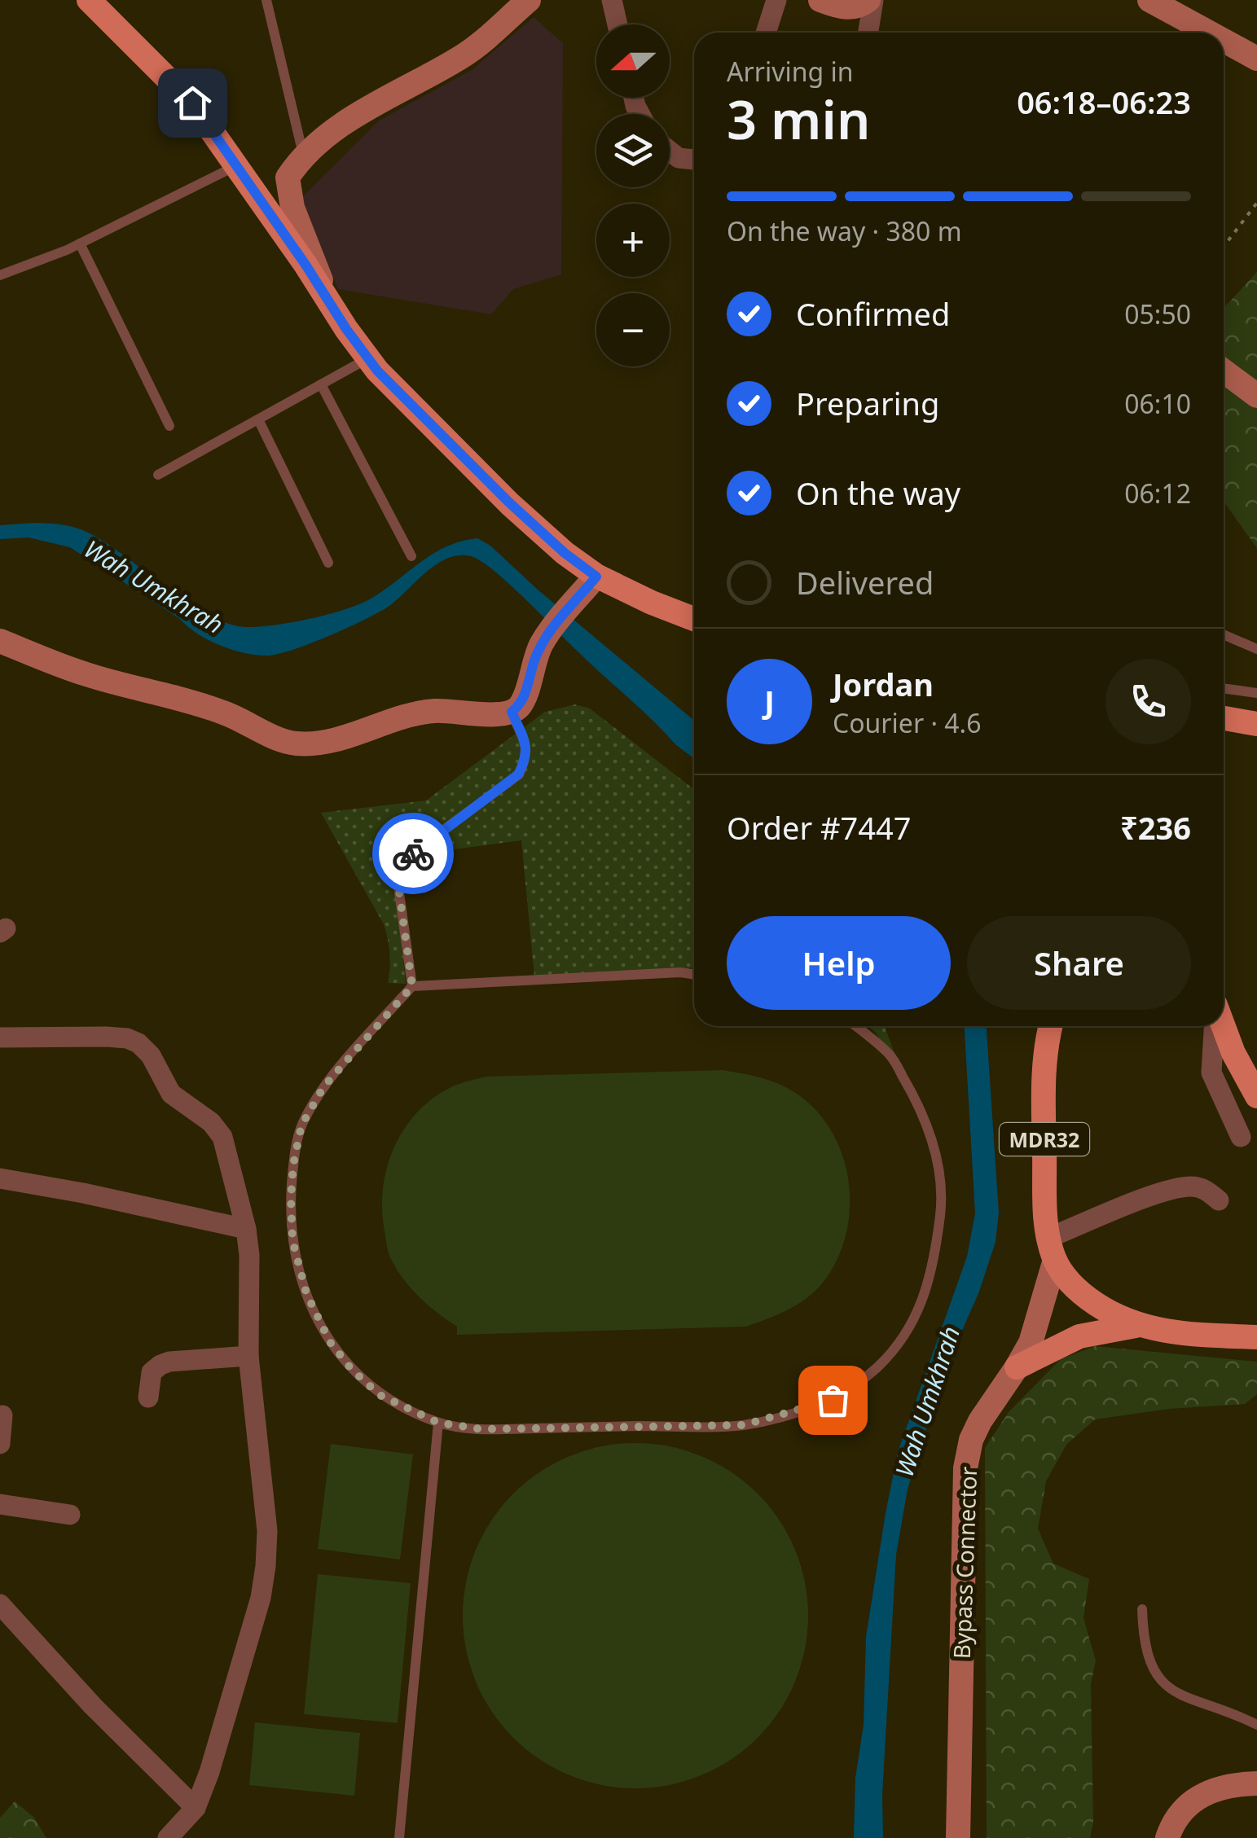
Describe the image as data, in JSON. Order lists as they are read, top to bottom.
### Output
{
  "streets": {
    "main road": ["MDR32", "Bypass Connector"]
  },
  "water": ["Wah Umkhrah"],
  "north": "left",
  "page": {
    "map_buttons": ["+", "−"],
    "heading": ["3 min", "Arriving in", "06:18–06:23"],
    "panel": [
      "Jordan",
      "Courier · 4.6",
      "Order #7447",
      "₹236"
    ],
    "bar": "On the way · 380 m",
    "list": [
      ["Confirmed", "05:50"],
      ["Preparing", "06:10"],
      ["On the way", "06:12"],
      "Delivered"
    ],
    "round": "J",
    "buttons": ["Help", "Share"]
  }
}
